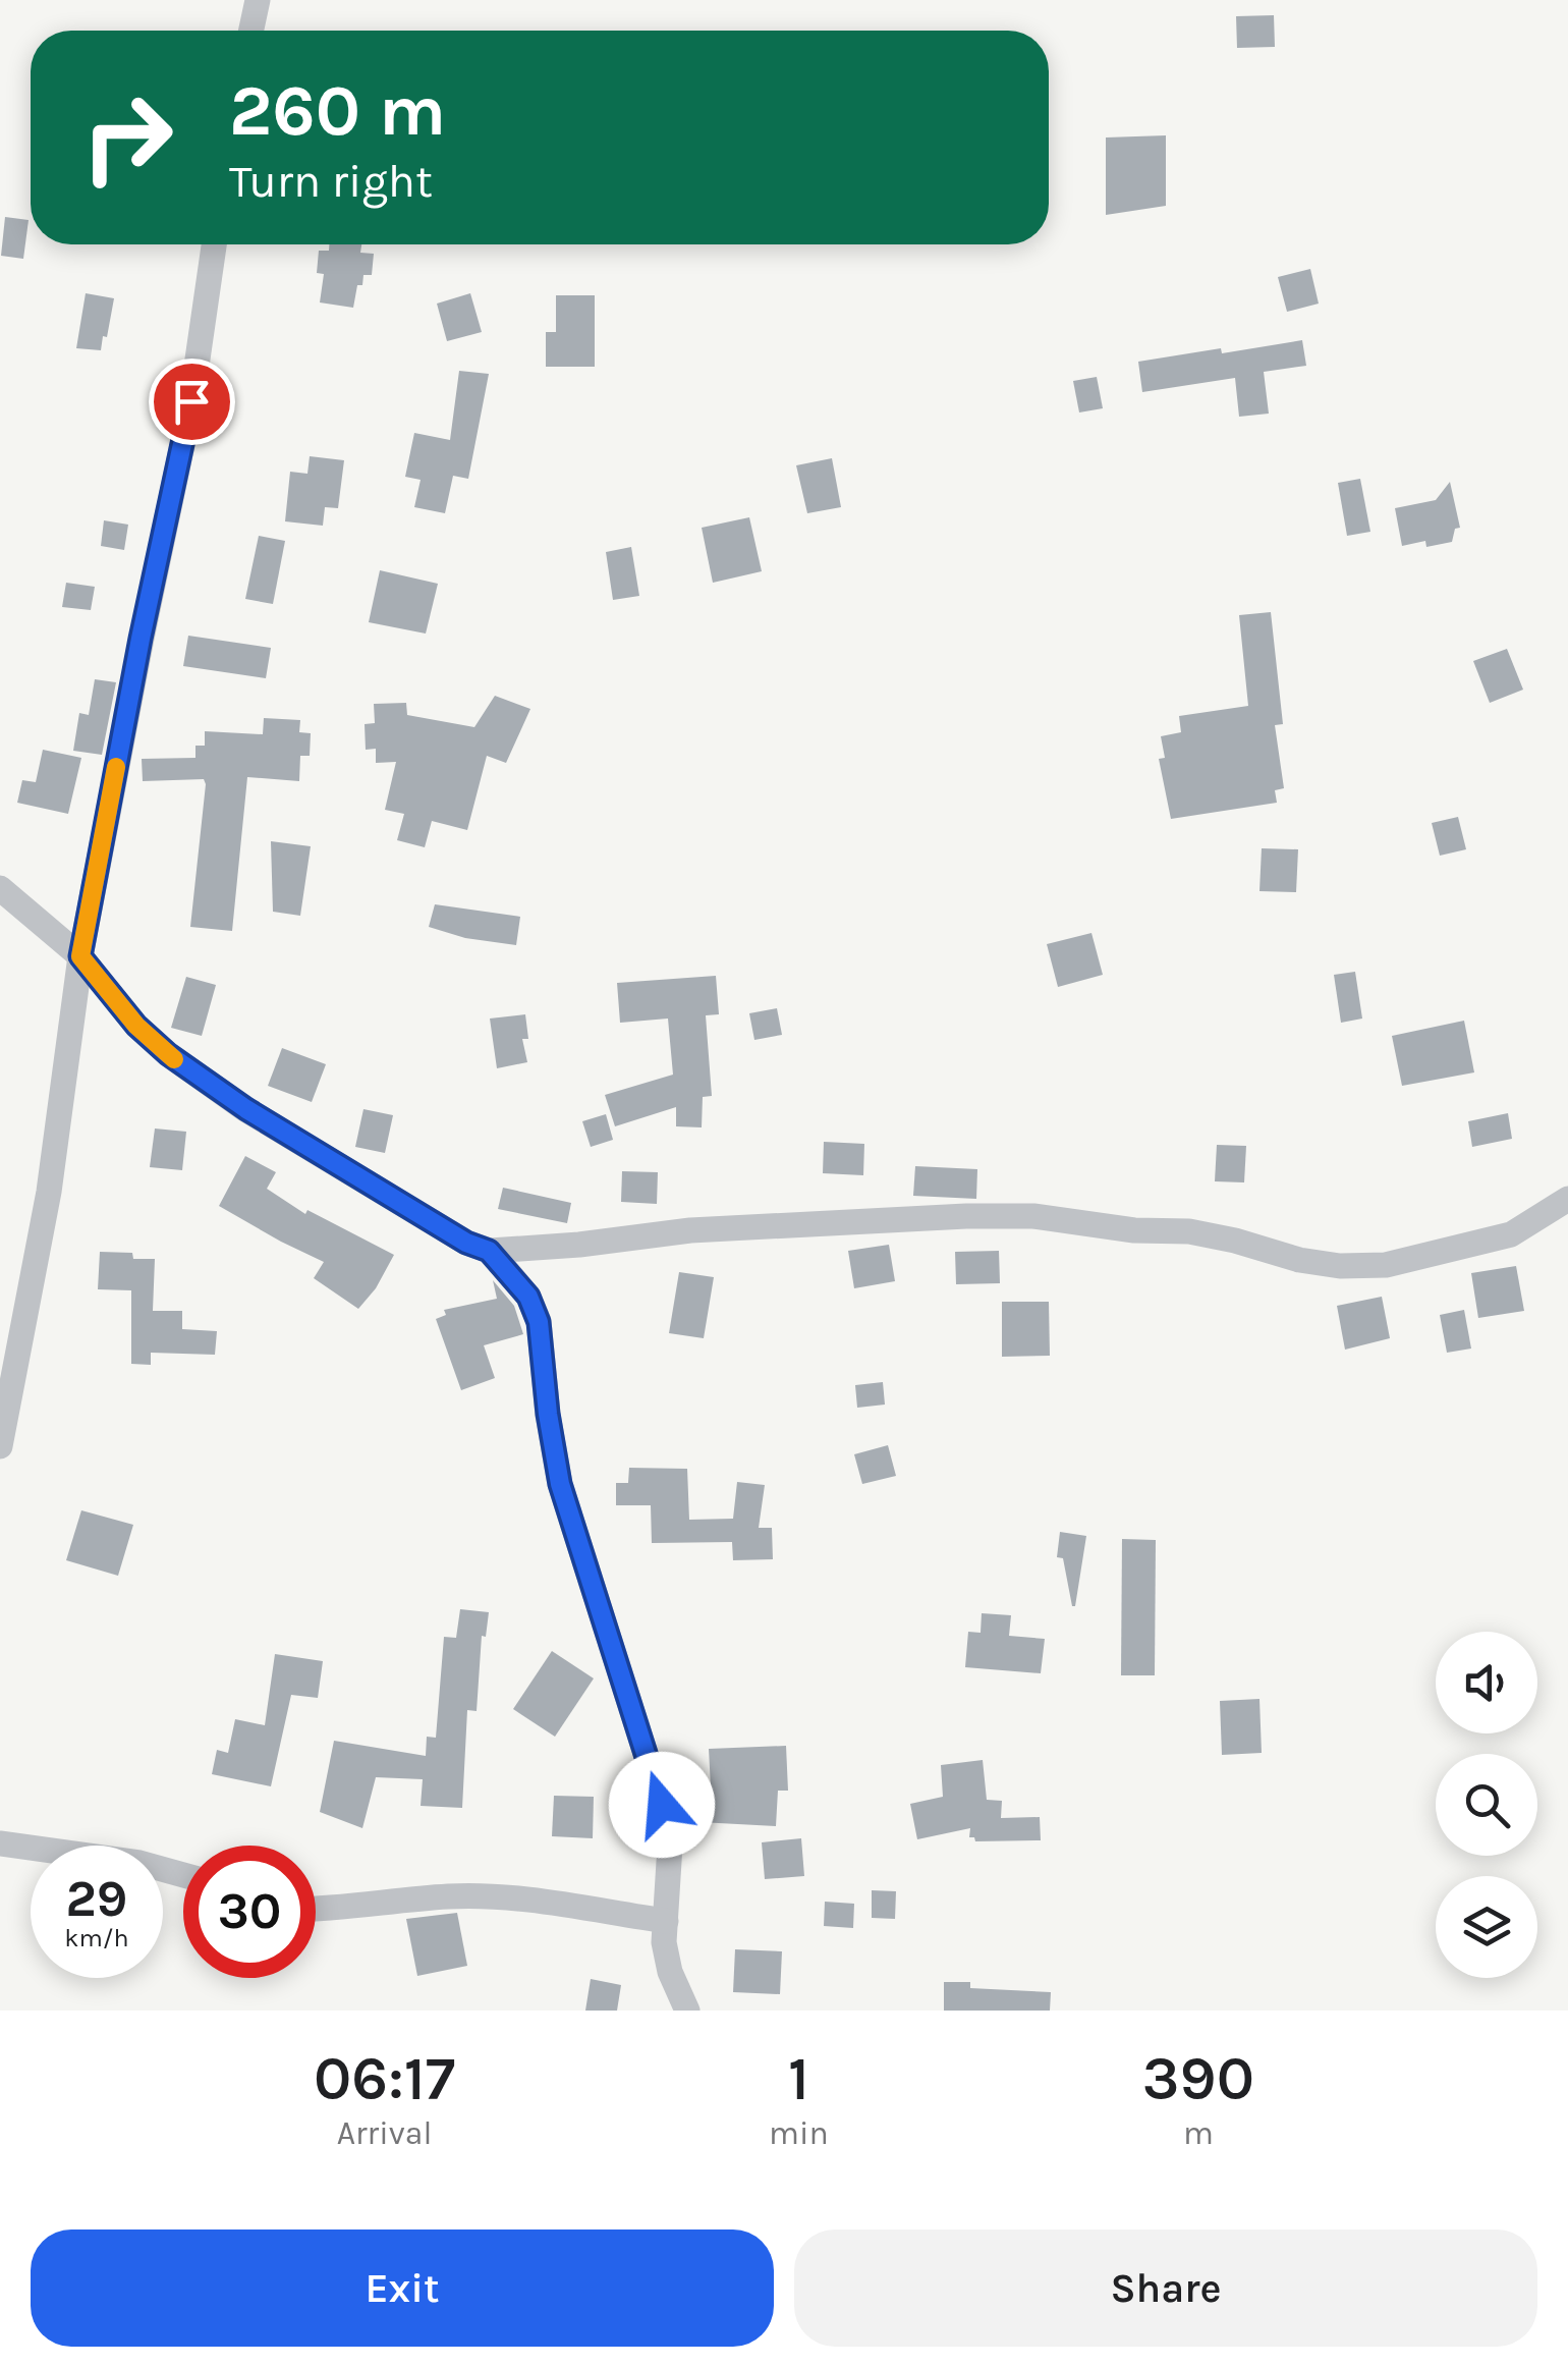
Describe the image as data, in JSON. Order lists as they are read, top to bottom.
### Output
{
  "page": {
    "turn": ["260 m", "Turn right"],
    "speed": "29 km/h",
    "limit": "30",
    "eta": [
      "06:17",
      "Arrival",
      "1",
      "min",
      "390",
      "m"
    ],
    "buttons": ["Exit", "Share"]
  }
}
